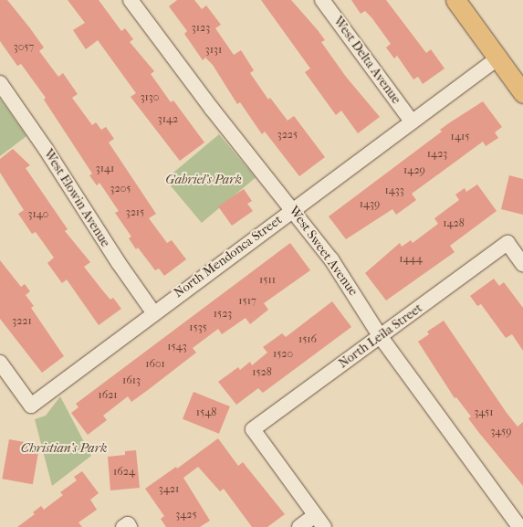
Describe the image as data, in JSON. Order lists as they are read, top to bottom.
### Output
{
  "streets": {
    "street": [
      "West Delta Avenue",
      "West Elowin Avenue",
      "West Sweet Avenue",
      "North Mendonca Street",
      "North Leila Street"
    ]
  },
  "crossings": [
    ["West Delta Avenue", "North Mendonca Street"],
    ["West Elowin Avenue", "North Mendonca Street"],
    ["West Sweet Avenue", "North Mendonca Street"],
    ["West Sweet Avenue", "North Leila Street"]
  ],
  "parks": ["Gabriel's Park", "Christian's Park"],
  "house_numbers": [
    "3123",
    "3057",
    "3131",
    "3130",
    "3142",
    "3225",
    "1415",
    "1423",
    "3141",
    "1429",
    "3205",
    "1433",
    "1439",
    "3215",
    "3140",
    "1428",
    "1444",
    "1511",
    "1517",
    "1523",
    "3221",
    "1535",
    "1516",
    "1543",
    "1520",
    "1601",
    "1528",
    "1613",
    "1621",
    "1548",
    "3451",
    "3459",
    "1624",
    "3421",
    "3425"
  ]
}
